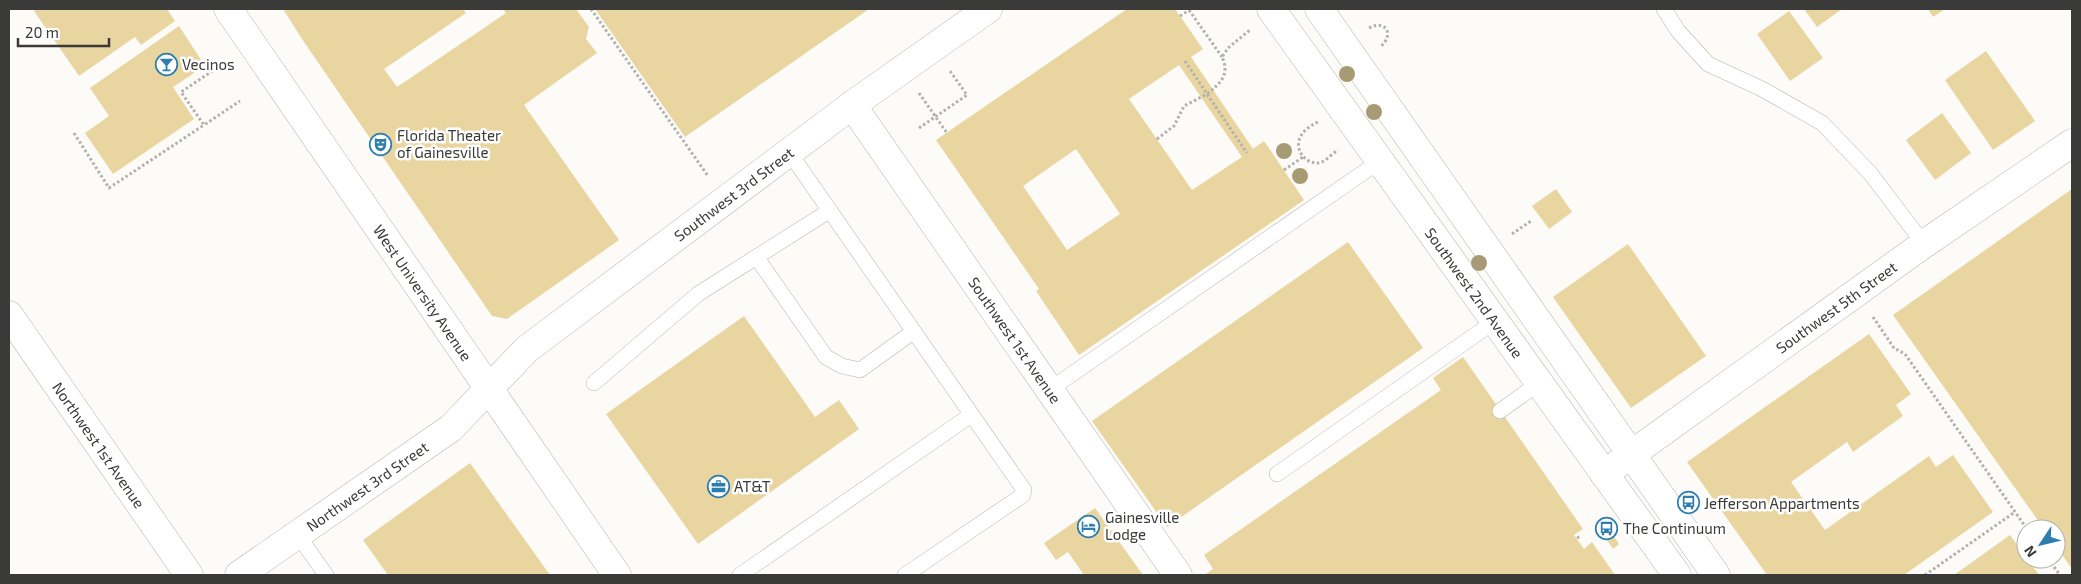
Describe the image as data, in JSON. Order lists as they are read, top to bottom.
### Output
{
  "streets": {
    "street": [
      "Southwest 3rd Street",
      "West University Avenue",
      "Southwest 2nd Avenue",
      "Southwest 5th Street",
      "Southwest 1st Avenue",
      "Northwest 1st Avenue",
      "Northwest 3rd Street"
    ]
  },
  "crossings": [
    ["Southwest 3rd Street", "West University Avenue"],
    ["Southwest 3rd Street", "Southwest 1st Avenue"],
    ["Southwest 3rd Street", "Northwest 3rd Street"],
    ["West University Avenue", "Northwest 3rd Street"],
    ["Southwest 2nd Avenue", "Southwest 5th Street"]
  ],
  "places": {
    "bar": ["Vecinos"],
    "theatre": ["Florida Theater of Gainesville"],
    "office": ["AT&T"],
    "bus stop": ["Jefferson Appartments", "The Continuum"],
    "hotel": ["Gainesville Lodge"]
  },
  "scale_bar": "20 m",
  "north": "bottom left"
}
